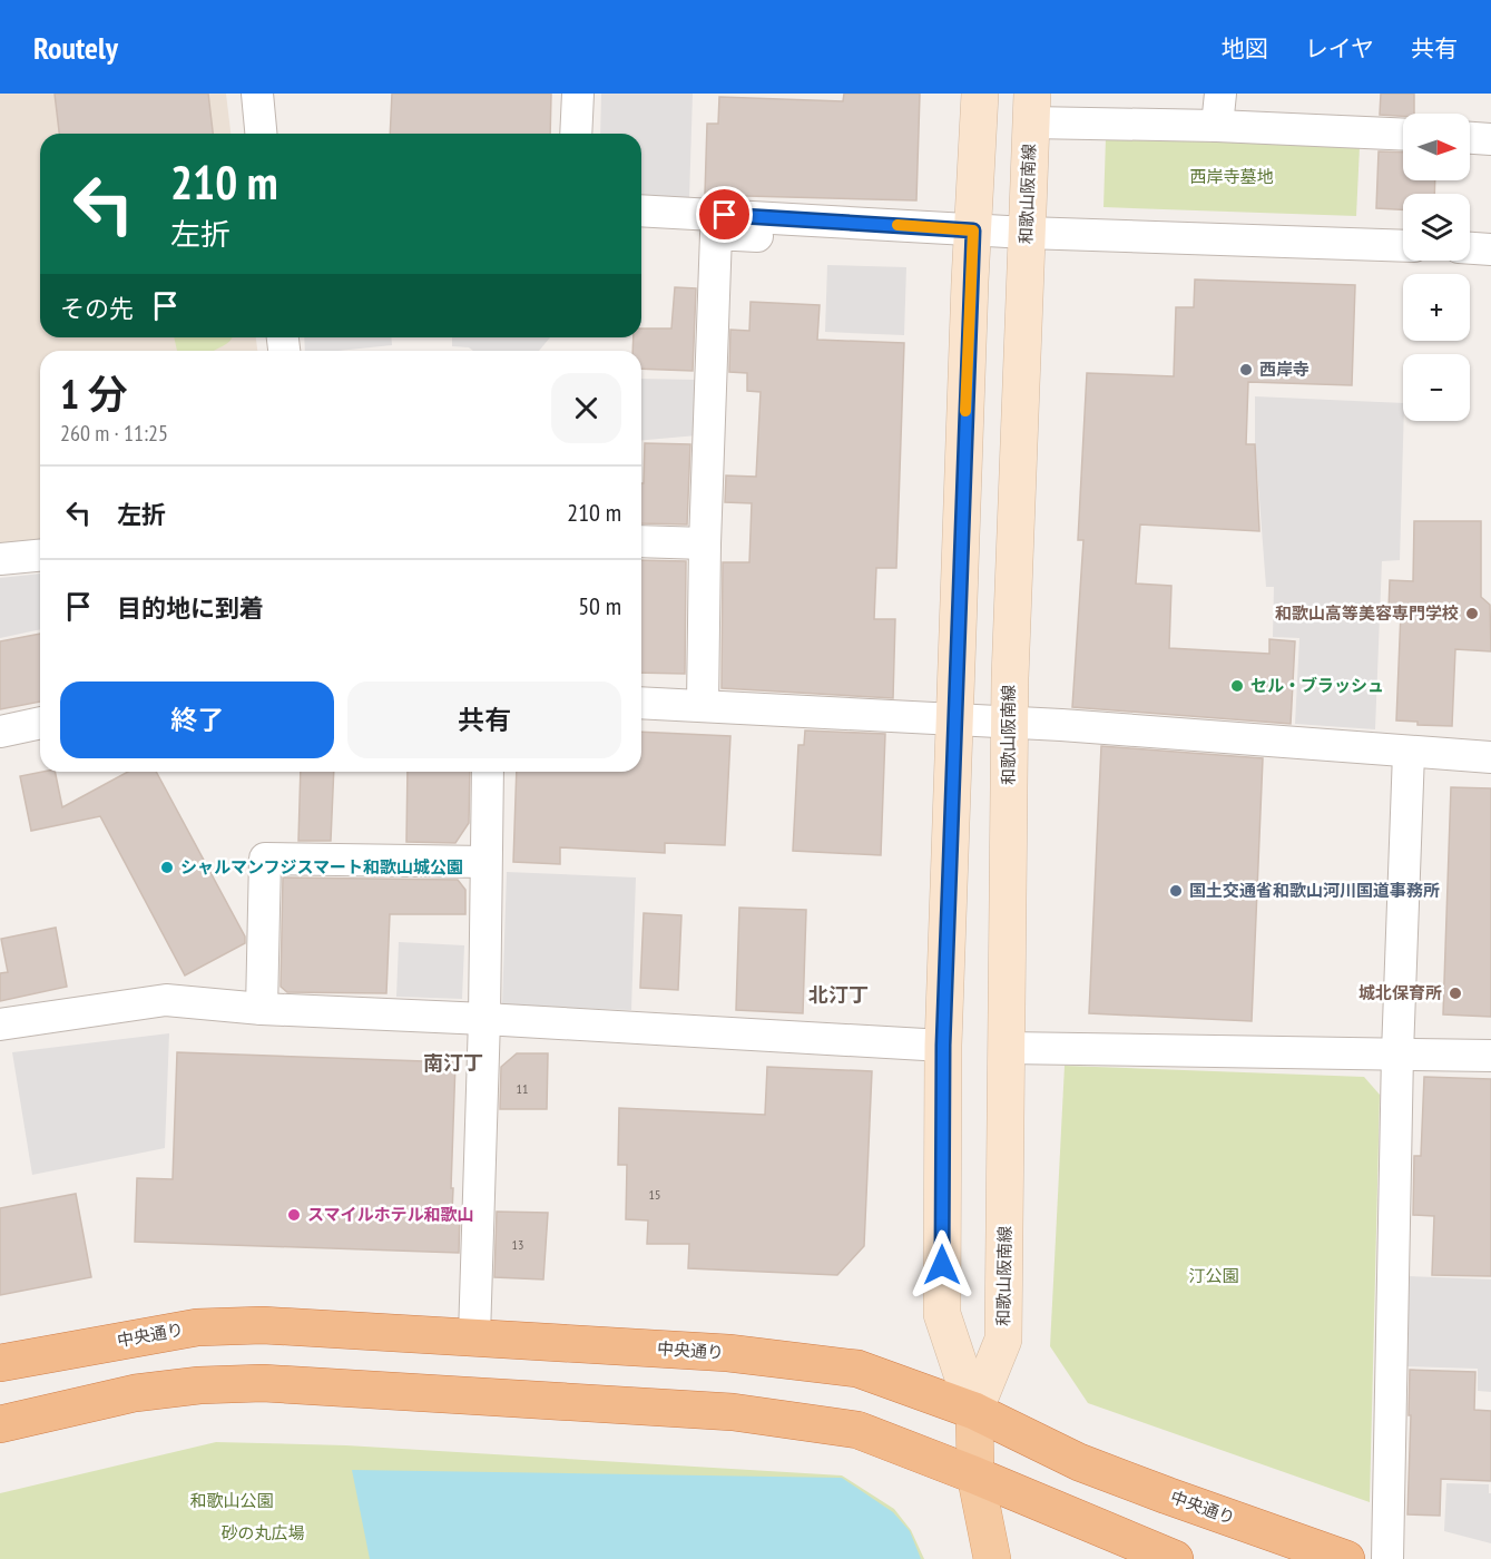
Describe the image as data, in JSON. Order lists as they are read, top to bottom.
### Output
{
  "streets": {
    "highway": ["中央通り"],
    "main road": ["和歌山阪南線"]
  },
  "crossings": [
    ["和歌山阪南線", "中央通り"]
  ],
  "districts": ["北汀丁", "南汀丁"],
  "parks": [
    "西岸寺墓地",
    "汀公園",
    "和歌山公園",
    "砂の丸広場"
  ],
  "places": [
    "西岸寺",
    "和歌山高等美容専門学校",
    "セル・ブラッシュ",
    "シャルマンフジスマート和歌山城公園",
    "国土交通省和歌山河川国道事務所",
    "城北保育所",
    "スマイルホテル和歌山"
  ],
  "house_numbers": ["11", "15", "13"],
  "north": "right",
  "page": {
    "header": "Routely",
    "nav": ["地図", "レイヤ", "共有"],
    "map_buttons": ["+", "−"],
    "turn": ["210 m", "左折"],
    "then": "その先",
    "heading": ["1 分", "260 m · 11:25"],
    "list": [
      {
        "name": "左折",
        "value": "210 m"
      },
      {
        "name": "目的地に到着",
        "value": "50 m"
      }
    ],
    "buttons": ["終了", "共有"]
  }
}
